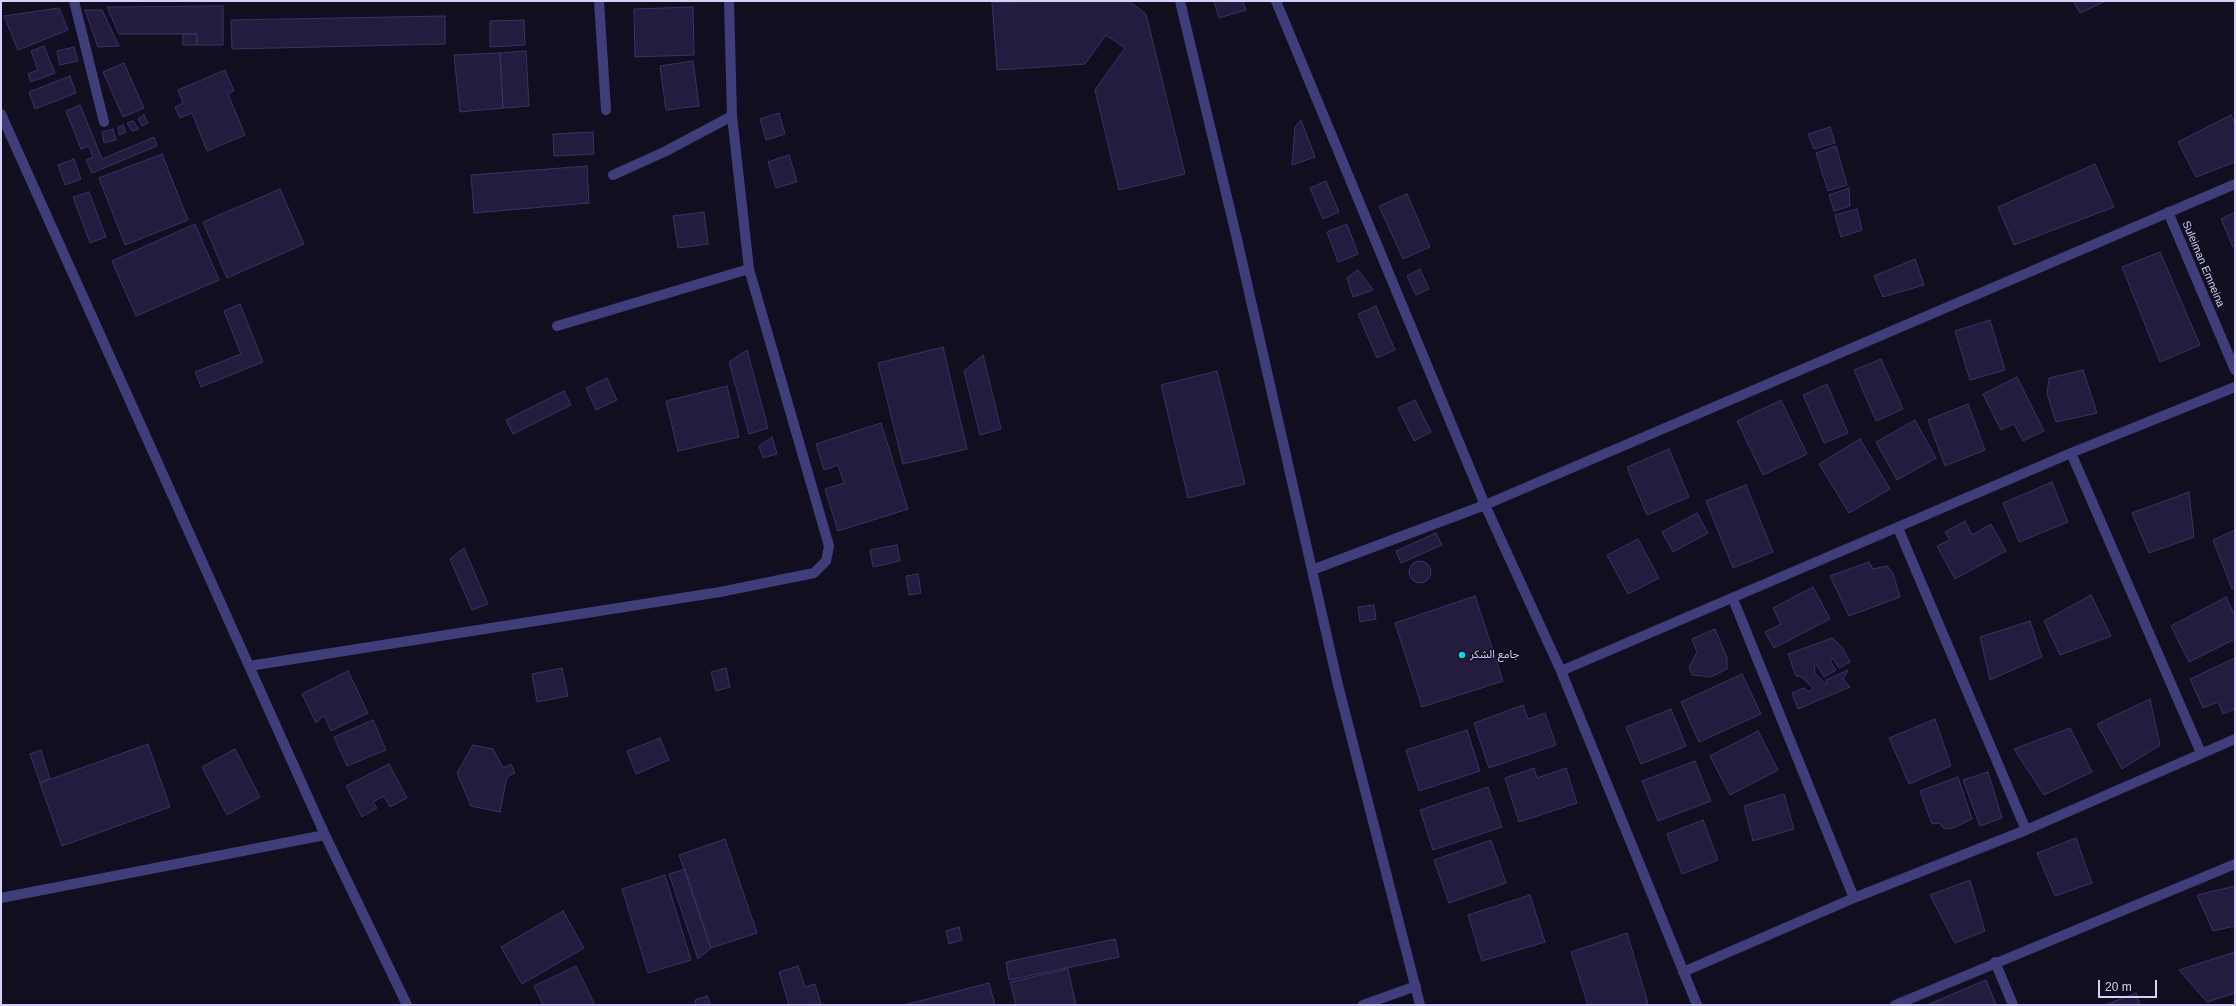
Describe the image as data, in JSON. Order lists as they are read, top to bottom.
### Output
{
  "streets": {
    "street": ["Suleiman Emneina"]
  },
  "places": ["جامع الشكر"],
  "scale_bar": "20 m"
}
